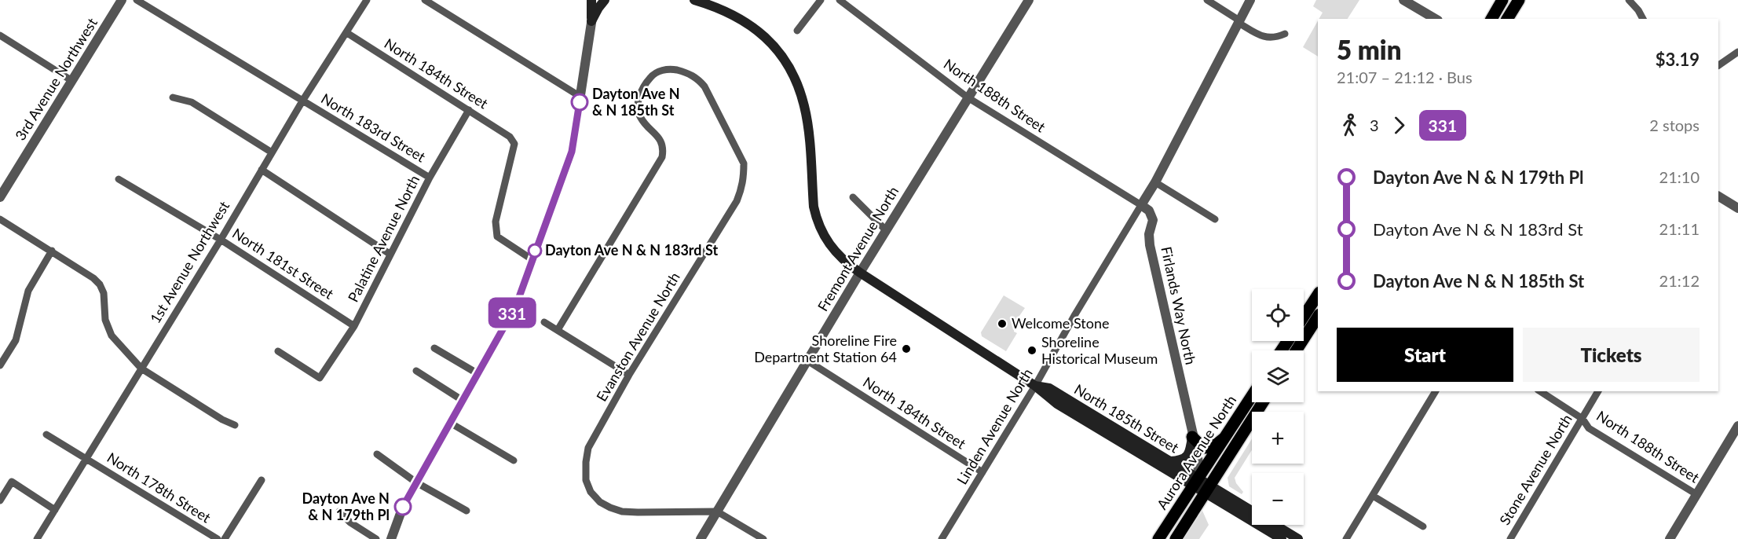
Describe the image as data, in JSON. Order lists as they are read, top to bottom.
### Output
{
  "streets": {
    "main road": ["North 185th Street", "Aurora Avenue North"],
    "street": [
      "North 184th Street",
      "3rd Avenue Northwest",
      "North 188th Street",
      "North 183rd Street",
      "Palatine Avenue North",
      "Fremont Avenue North",
      "1st Avenue Northwest",
      "North 181st Street",
      "Firlands Way North",
      "Evanston Avenue North",
      "Linden Avenue North",
      "Stone Avenue North",
      "North 178th Street"
    ]
  },
  "crossings": [
    ["North 184th Street", "Palatine Avenue North"],
    ["North 184th Street", "Fremont Avenue North"],
    ["North 184th Street", "1st Avenue Northwest"],
    ["North 184th Street", "Linden Avenue North"],
    ["North 188th Street", "Fremont Avenue North"],
    ["North 188th Street", "Firlands Way North"],
    ["North 188th Street", "Linden Avenue North"],
    ["North 188th Street", "Stone Avenue North"],
    ["North 183rd Street", "Palatine Avenue North"],
    ["North 183rd Street", "1st Avenue Northwest"],
    ["Palatine Avenue North", "North 181st Street"],
    ["Fremont Avenue North", "Evanston Avenue North"],
    ["Fremont Avenue North", "North 185th Street"],
    ["1st Avenue Northwest", "North 181st Street"],
    ["1st Avenue Northwest", "North 178th Street"],
    ["Firlands Way North", "North 185th Street"],
    ["Firlands Way North", "Linden Avenue North"],
    ["Firlands Way North", "Aurora Avenue North"],
    ["North 185th Street", "Linden Avenue North"],
    ["North 185th Street", "Aurora Avenue North"]
  ],
  "places": [
    "Dayton Ave N & N 185th St",
    "Dayton Ave N & N 183rd St",
    "Welcome Stone",
    "Shoreline Fire Department Station 64",
    "Shoreline Historical Museum",
    "Dayton Ave N & N 179th Pl"
  ],
  "lines": ["bus line 331"],
  "page": {
    "on_map": "331",
    "heading": ["5 min", "21:07 – 21:12 · Bus", "$3.19"],
    "legs": ["3", "331", "2 stops"],
    "list": [
      {
        "name": "Dayton Ave N & N 179th Pl",
        "value": "21:10"
      },
      {
        "name": "Dayton Ave N & N 183rd St",
        "value": "21:11"
      },
      {
        "name": "Dayton Ave N & N 185th St",
        "value": "21:12"
      }
    ],
    "map_buttons": ["+", "−"],
    "buttons": ["Start", "Tickets"]
  }
}
